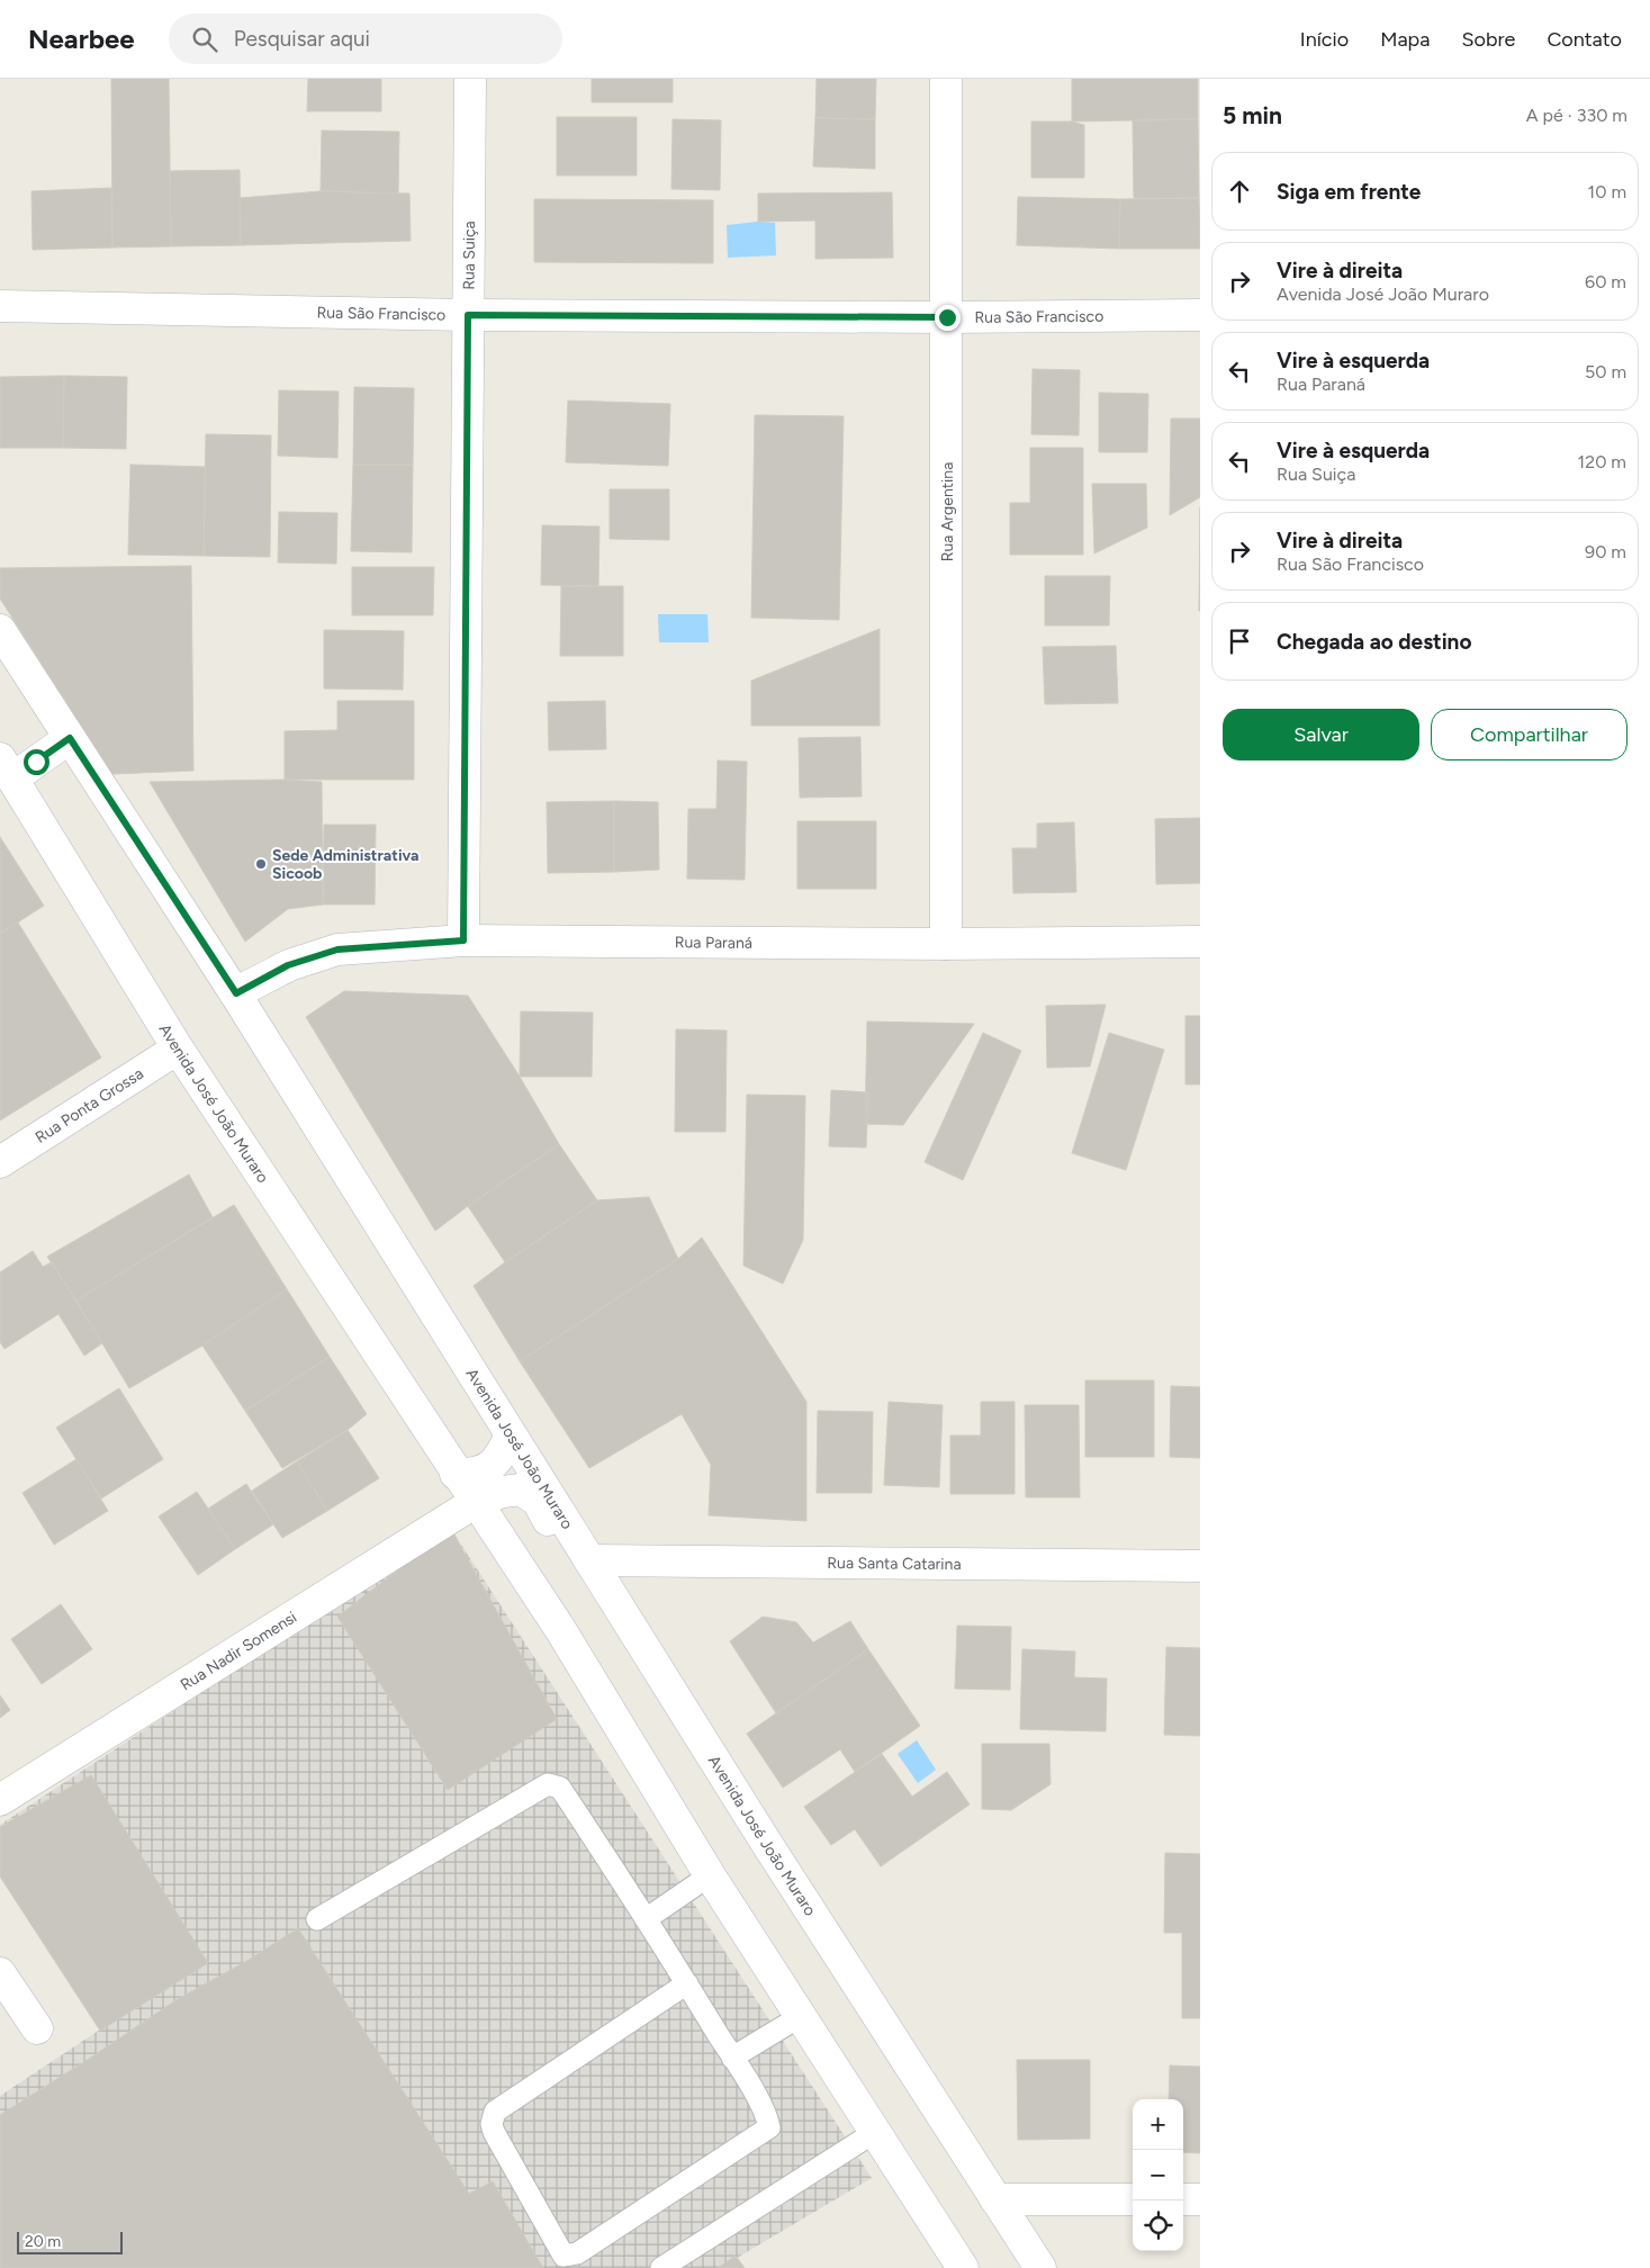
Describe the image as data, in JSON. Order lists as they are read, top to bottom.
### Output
{
  "streets": {
    "street": [
      "Rua Suiça",
      "Rua São Francisco",
      "Rua Argentina",
      "Rua Paraná",
      "Avenida José João Muraro",
      "Rua Ponta Grossa",
      "Rua Santa Catarina",
      "Rua Nadir Somensi"
    ]
  },
  "crossings": [
    ["Rua Suiça", "Rua São Francisco"],
    ["Rua Suiça", "Rua Paraná"],
    ["Rua São Francisco", "Rua Argentina"],
    ["Rua Argentina", "Rua Paraná"],
    ["Rua Paraná", "Avenida José João Muraro"],
    ["Avenida José João Muraro", "Rua Ponta Grossa"],
    ["Avenida José João Muraro", "Rua Santa Catarina"],
    ["Avenida José João Muraro", "Rua Nadir Somensi"],
    ["Rua Santa Catarina", "Rua Nadir Somensi"]
  ],
  "places": ["Sede Administrativa Sicoob"],
  "scale_bar": "20 m",
  "page": {
    "header": "Nearbee",
    "search": "Pesquisar aqui",
    "nav": [
      "Início",
      "Mapa",
      "Sobre",
      "Contato"
    ],
    "heading": ["5 min", "A pé · 330 m"],
    "list": [
      ["Siga em frente", "10 m"],
      ["Vire à direita", "Avenida José João Muraro", "60 m"],
      ["Vire à esquerda", "Rua Paraná", "50 m"],
      ["Vire à esquerda", "Rua Suiça", "120 m"],
      ["Vire à direita", "Rua São Francisco", "90 m"],
      "Chegada ao destino"
    ],
    "buttons": ["Salvar", "Compartilhar"],
    "map_buttons": ["+", "−"],
    "scale": "20 m"
  }
}
